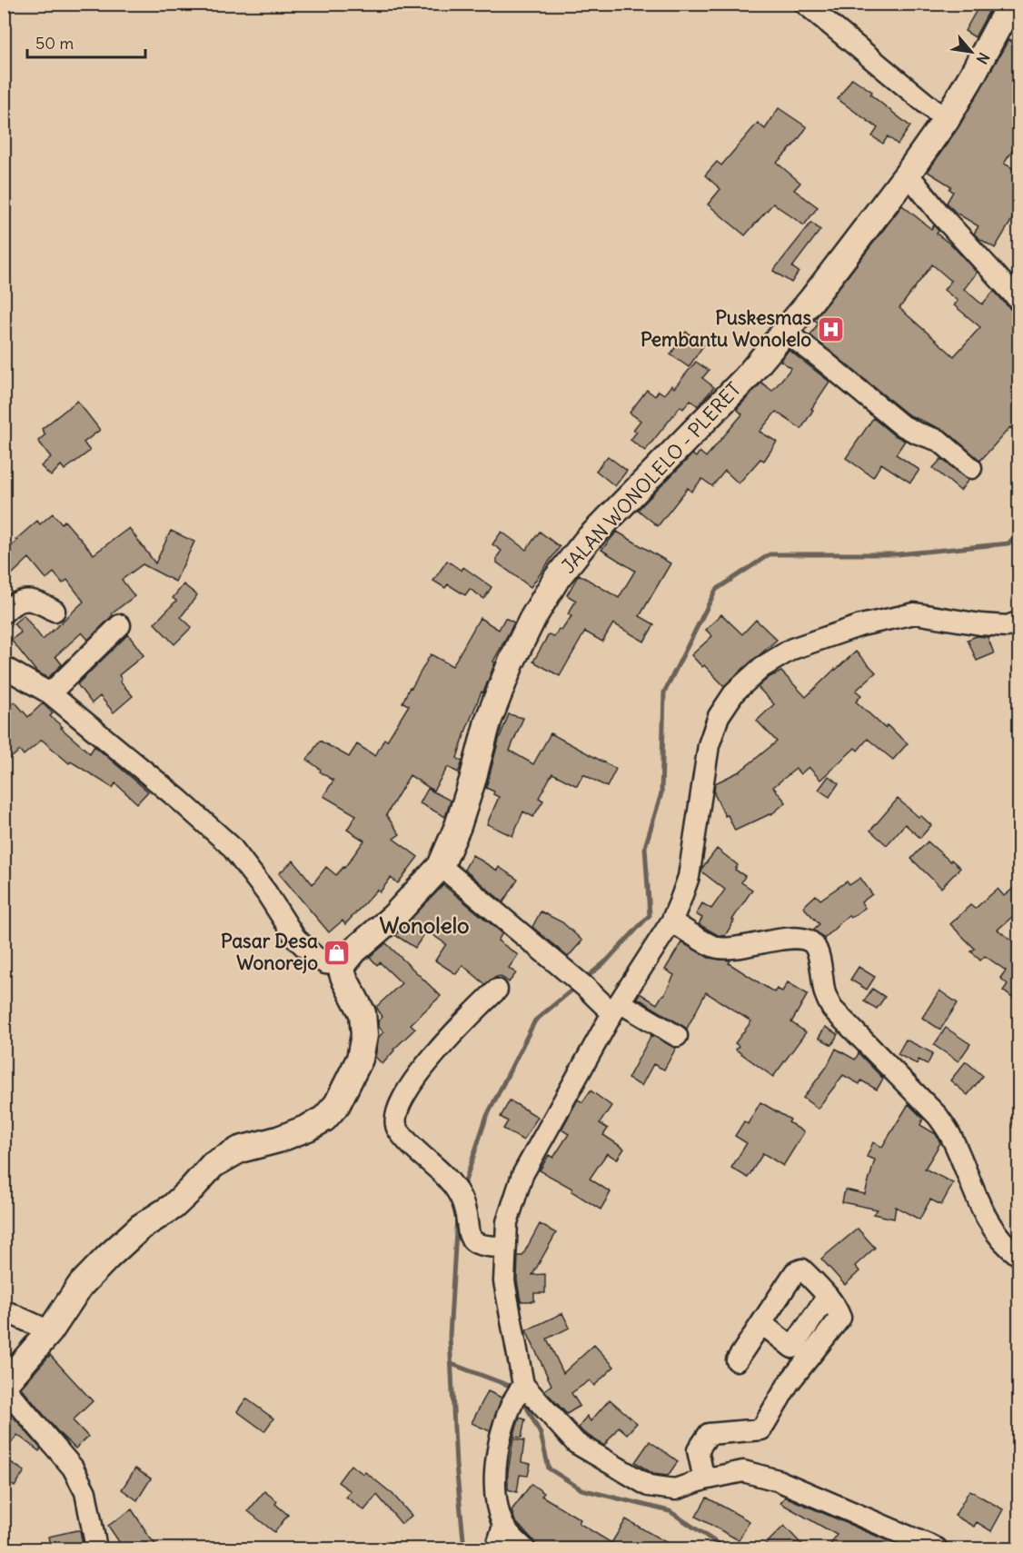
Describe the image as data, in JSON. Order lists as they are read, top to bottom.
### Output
{
  "streets": {
    "main road": ["JALAN WONOLELO - PLERET"]
  },
  "districts": ["Wonolelo"],
  "places": {
    "hospital": ["Puskesmas Pembantu Wonolelo"],
    "shop": ["Pasar Desa Wonorejo"]
  },
  "scale_bar": "50 m",
  "north": "bottom right"
}
